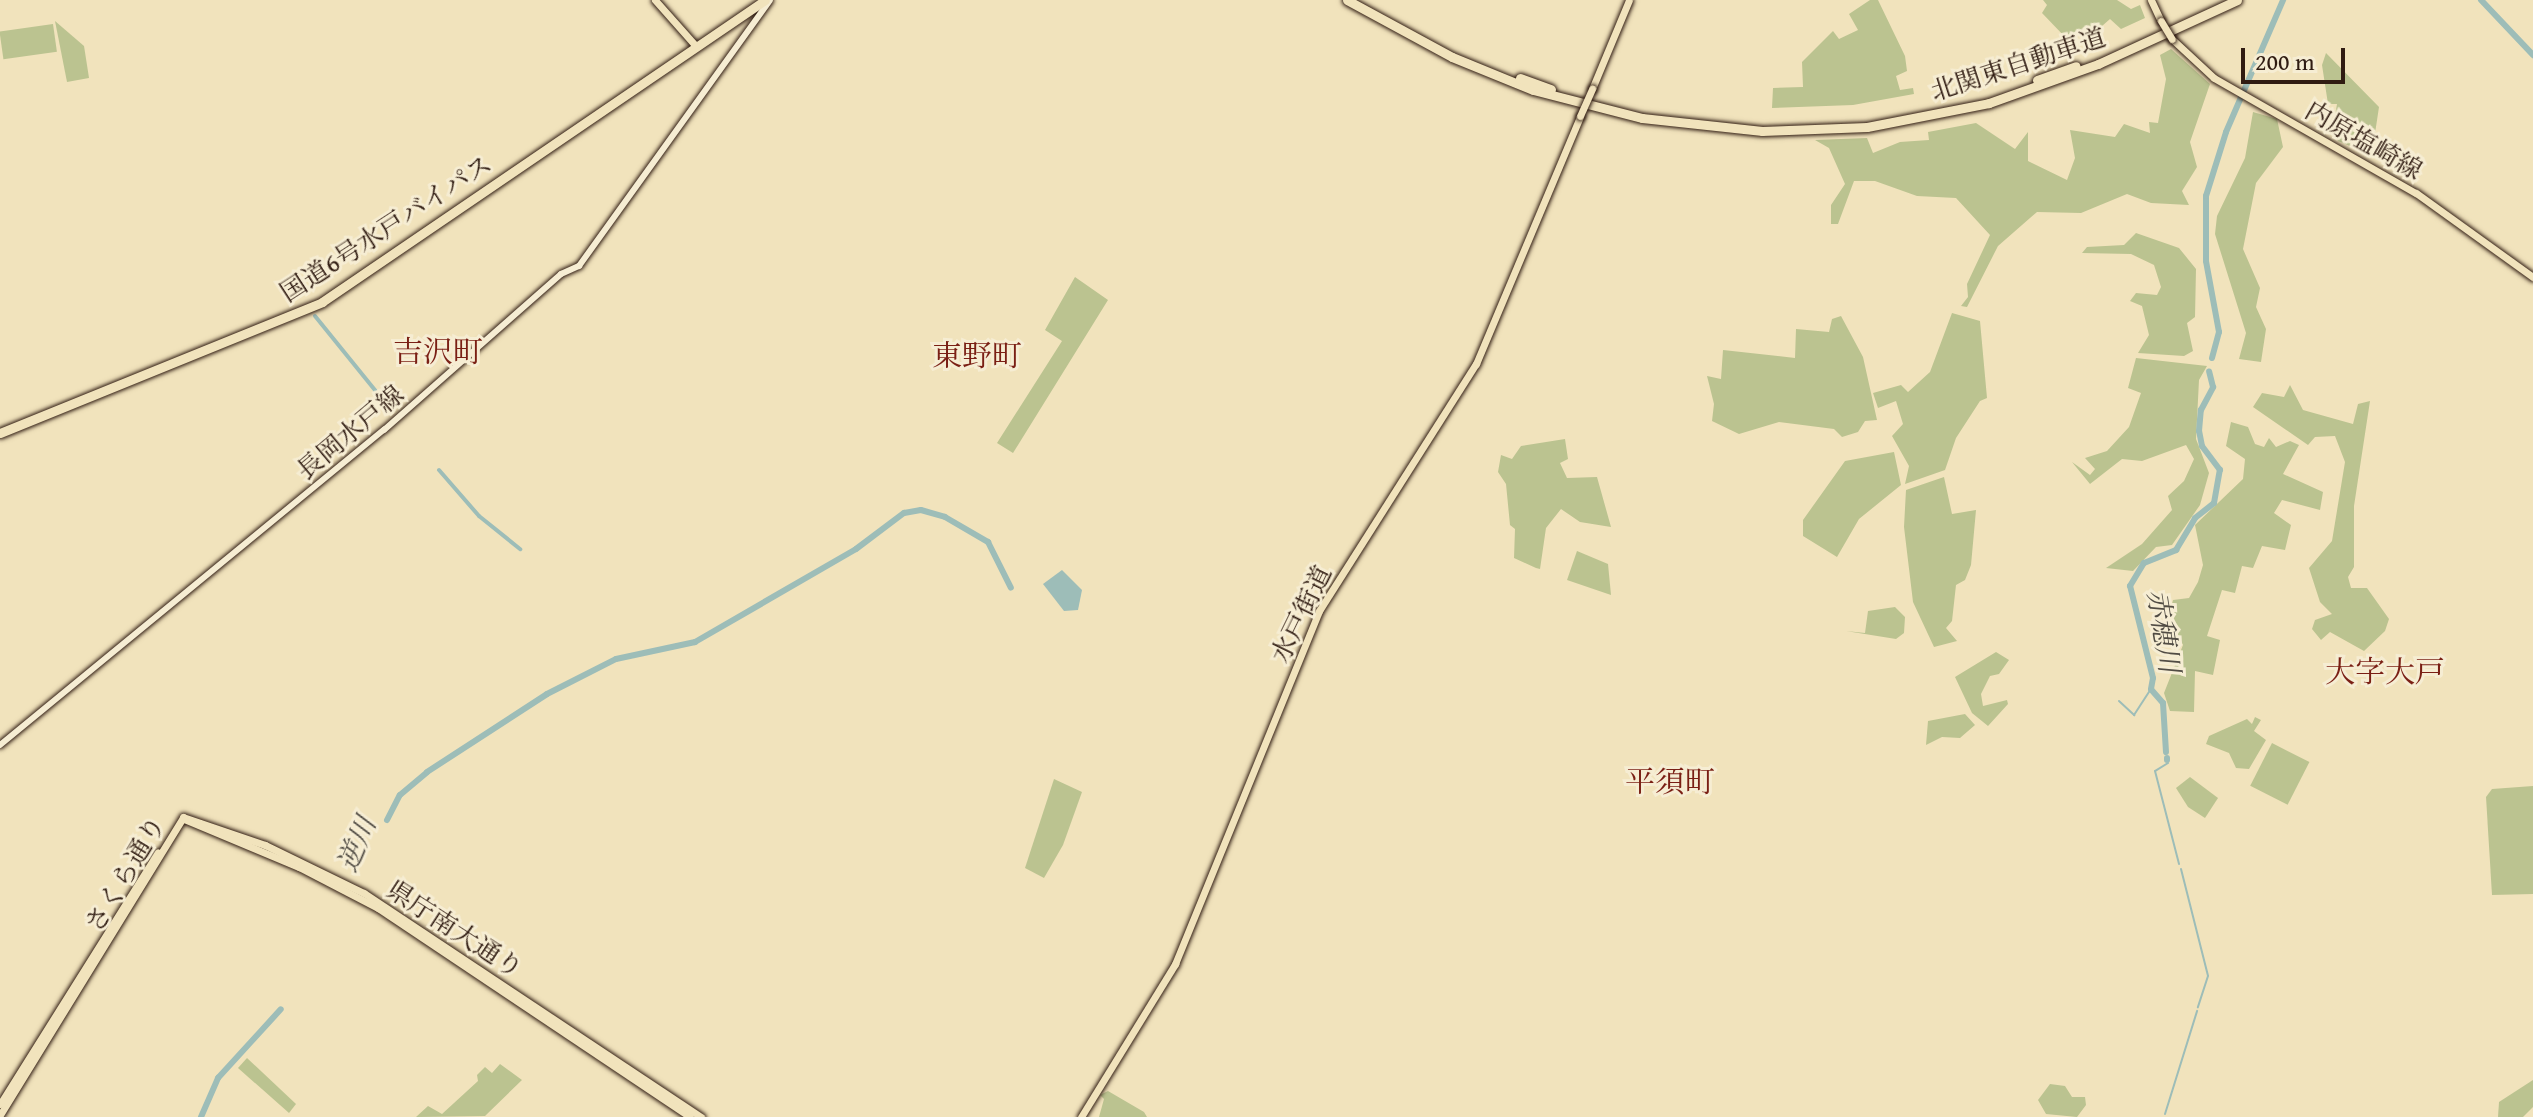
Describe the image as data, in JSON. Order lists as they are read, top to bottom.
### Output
{
  "streets": {
    "highway": ["北関東自動車道", "国道6号水戸バイパス"],
    "main road": [
      "内原塩崎線",
      "長岡水戸線",
      "水戸街道",
      "さくら通り",
      "県庁南大通り"
    ]
  },
  "crossings": [
    ["国道6号水戸バイパス", "長岡水戸線"],
    ["さくら通り", "県庁南大通り"]
  ],
  "districts": [
    "吉沢町",
    "東野町",
    "大字大戸",
    "平須町"
  ],
  "water": ["赤穂川", "逆川"],
  "scale_bar": "200 m"
}
